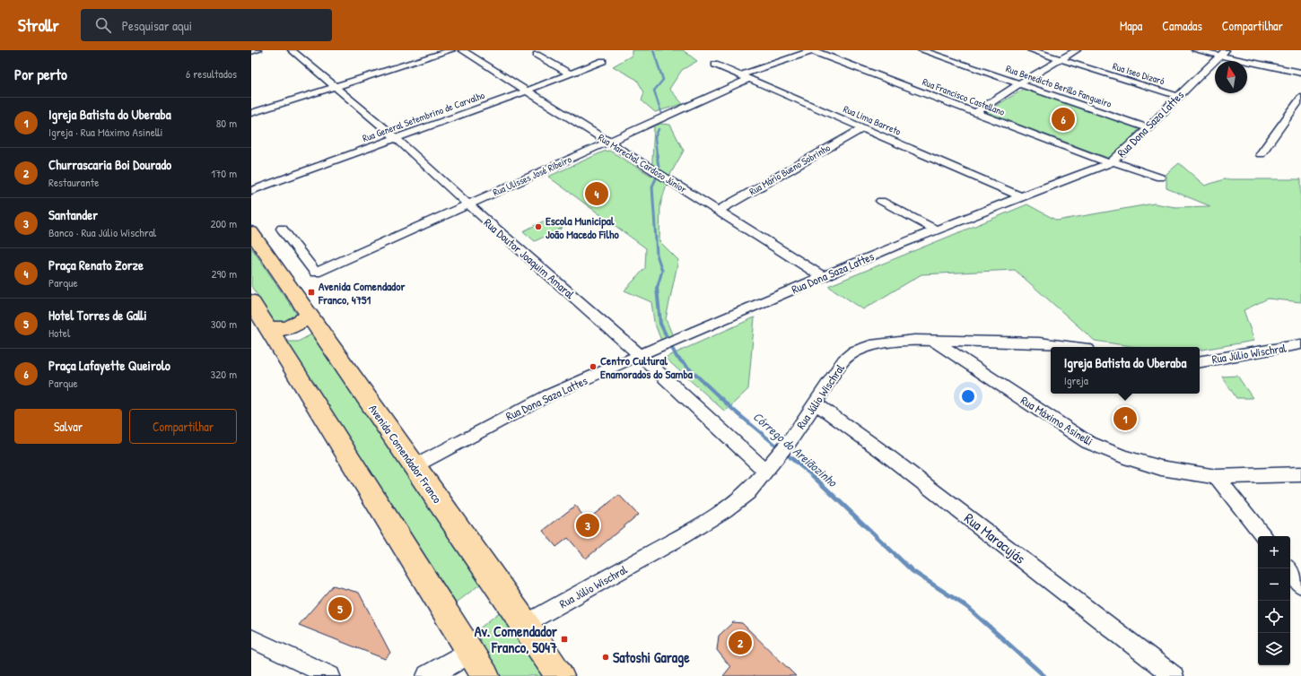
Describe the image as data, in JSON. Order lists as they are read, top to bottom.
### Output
{
  "streets": {
    "highway": ["Avenida Comendador Franco"],
    "street": [
      "Rua Iseo Dizaró",
      "Rua Benedicto Berillo Fangueiro",
      "Rua Francisco Castellano",
      "Rua General Setembrino de Carvalho",
      "Rua Lima Barreto",
      "Rua Dona Saza Lattes",
      "Rua Marechal Cardoso Júnior",
      "Rua Mário Bueno Sobrinho",
      "Rua Ulisses José Ribeiro",
      "Rua Doutor Joaquim Amaral",
      "Rua Júlio Wischral",
      "Rua Máximo Asinelli",
      "Rua Maracujás"
    ]
  },
  "crossings": [
    ["Rua Iseo Dizaró", "Rua Dona Saza Lattes"],
    ["Rua Benedicto Berillo Fangueiro", "Rua Dona Saza Lattes"],
    ["Rua Francisco Castellano", "Rua Dona Saza Lattes"],
    ["Rua General Setembrino de Carvalho", "Rua Marechal Cardoso Júnior"],
    ["Rua General Setembrino de Carvalho", "Rua Doutor Joaquim Amaral"],
    ["Rua Lima Barreto", "Rua Dona Saza Lattes"],
    ["Rua Lima Barreto", "Rua Mário Bueno Sobrinho"],
    ["Rua Lima Barreto", "Rua Ulisses José Ribeiro"],
    ["Rua Dona Saza Lattes", "Rua Marechal Cardoso Júnior"],
    ["Rua Dona Saza Lattes", "Rua Doutor Joaquim Amaral"],
    ["Rua Dona Saza Lattes", "Avenida Comendador Franco"],
    ["Rua Marechal Cardoso Júnior", "Rua Mário Bueno Sobrinho"],
    ["Rua Marechal Cardoso Júnior", "Rua Ulisses José Ribeiro"],
    ["Rua Ulisses José Ribeiro", "Rua Doutor Joaquim Amaral"],
    ["Rua Doutor Joaquim Amaral", "Rua Júlio Wischral"],
    ["Rua Júlio Wischral", "Rua Máximo Asinelli"],
    ["Rua Júlio Wischral", "Avenida Comendador Franco"],
    ["Rua Júlio Wischral", "Rua Maracujás"]
  ],
  "water": ["Córrego do Areiãozinho"],
  "places": {
    "other": ["Escola Municipal João Macedo Filho", "Centro Cultural Enamorados do Samba", "Satoshi Garage"],
    "transit": ["Avenida Comendador Franco, 4751", "Av. Comendador Franco, 5047"]
  },
  "north": "top",
  "page": {
    "header": "Strollr",
    "search": "Pesquisar aqui",
    "nav": ["Mapa", "Camadas", "Compartilhar"],
    "heading": ["Por perto", "6 resultados"],
    "list": [
      {
        "mark": "1",
        "name": "Igreja Batista do Uberaba",
        "note": "Igreja · Rua Máximo Asinelli",
        "value": "80 m"
      },
      {
        "mark": "2",
        "name": "Churrascaria Boi Dourado",
        "note": "Restaurante",
        "value": "170 m"
      },
      {
        "mark": "3",
        "name": "Santander",
        "note": "Banco · Rua Júlio Wischral",
        "value": "200 m"
      },
      {
        "mark": "4",
        "name": "Praça Renato Zorze",
        "note": "Parque",
        "value": "290 m"
      },
      {
        "mark": "5",
        "name": "Hotel Torres de Galli",
        "note": "Hotel",
        "value": "300 m"
      },
      {
        "mark": "6",
        "name": "Praça Lafayette Queirolo",
        "note": "Parque",
        "value": "320 m"
      }
    ],
    "pins": [
      "6",
      "4",
      "1",
      "3",
      "5",
      "2"
    ],
    "popup": ["Igreja Batista do Uberaba", "Igreja"],
    "buttons": ["Salvar", "Compartilhar"],
    "map_buttons": ["+", "−"]
  }
}
